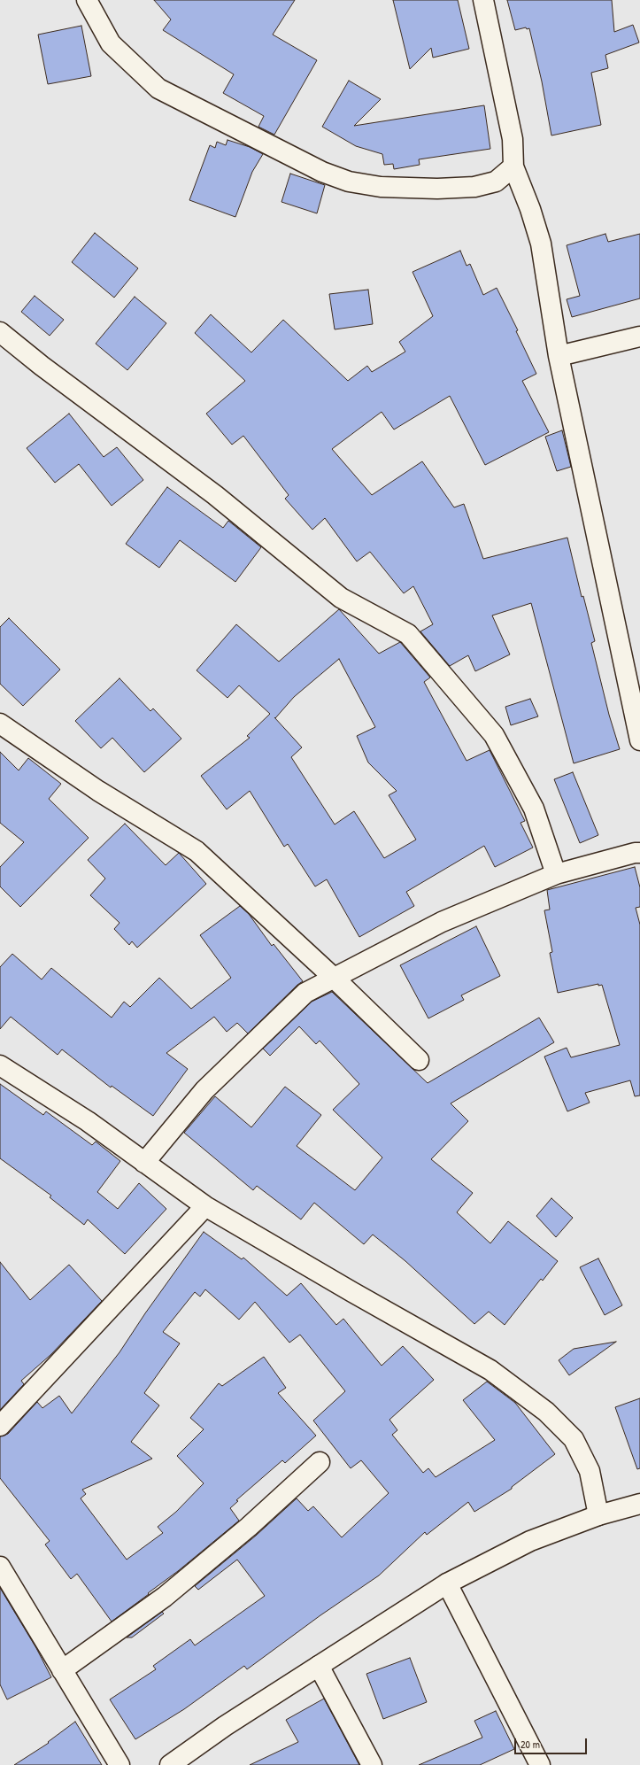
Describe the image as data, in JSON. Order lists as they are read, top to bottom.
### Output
{
  "scale_bar": "20 m"
}
